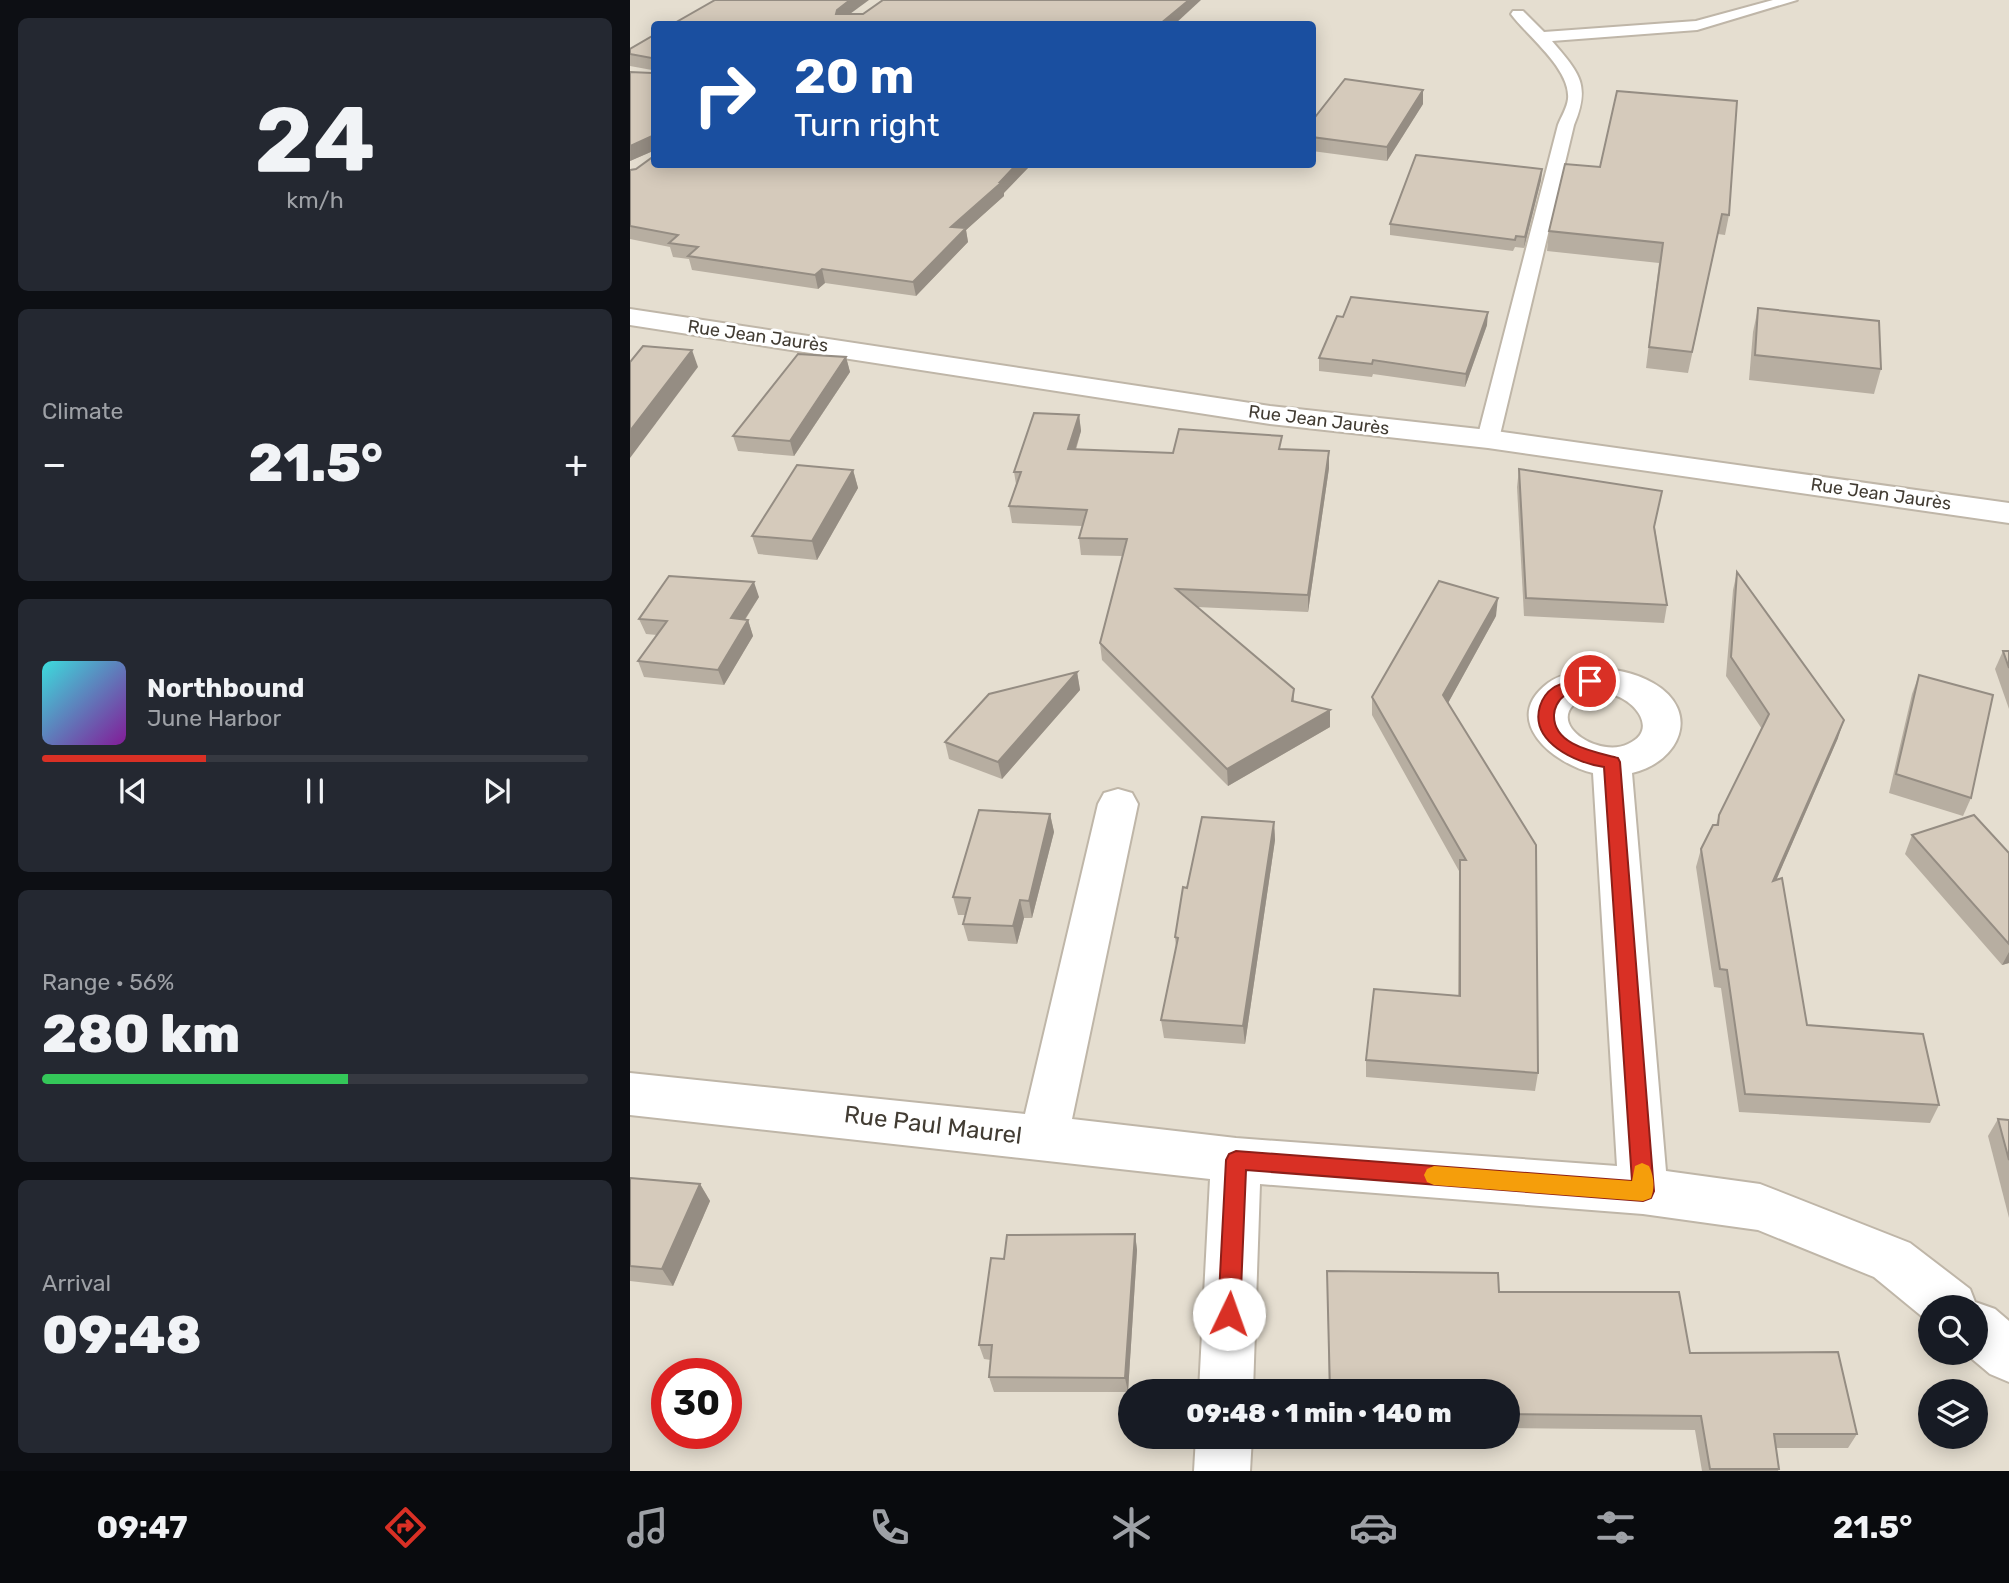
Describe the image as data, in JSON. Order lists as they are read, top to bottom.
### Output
{
  "streets": {
    "street": ["Rue Jean Jaurès", "Rue Paul Maurel"]
  },
  "page": {
    "tile": [
      ["24", "km/h"],
      "Climate",
      ["Range · 56%", "280 km"],
      ["Arrival", "09:48"]
    ],
    "turn": ["20 m", "Turn right"],
    "heat": ["−", "21.5°", "+"],
    "song": ["Northbound", "June Harbor"],
    "limit": "30",
    "trip": "09:48 · 1 min · 140 m",
    "tabs": ["09:47", "21.5°"]
  }
}
